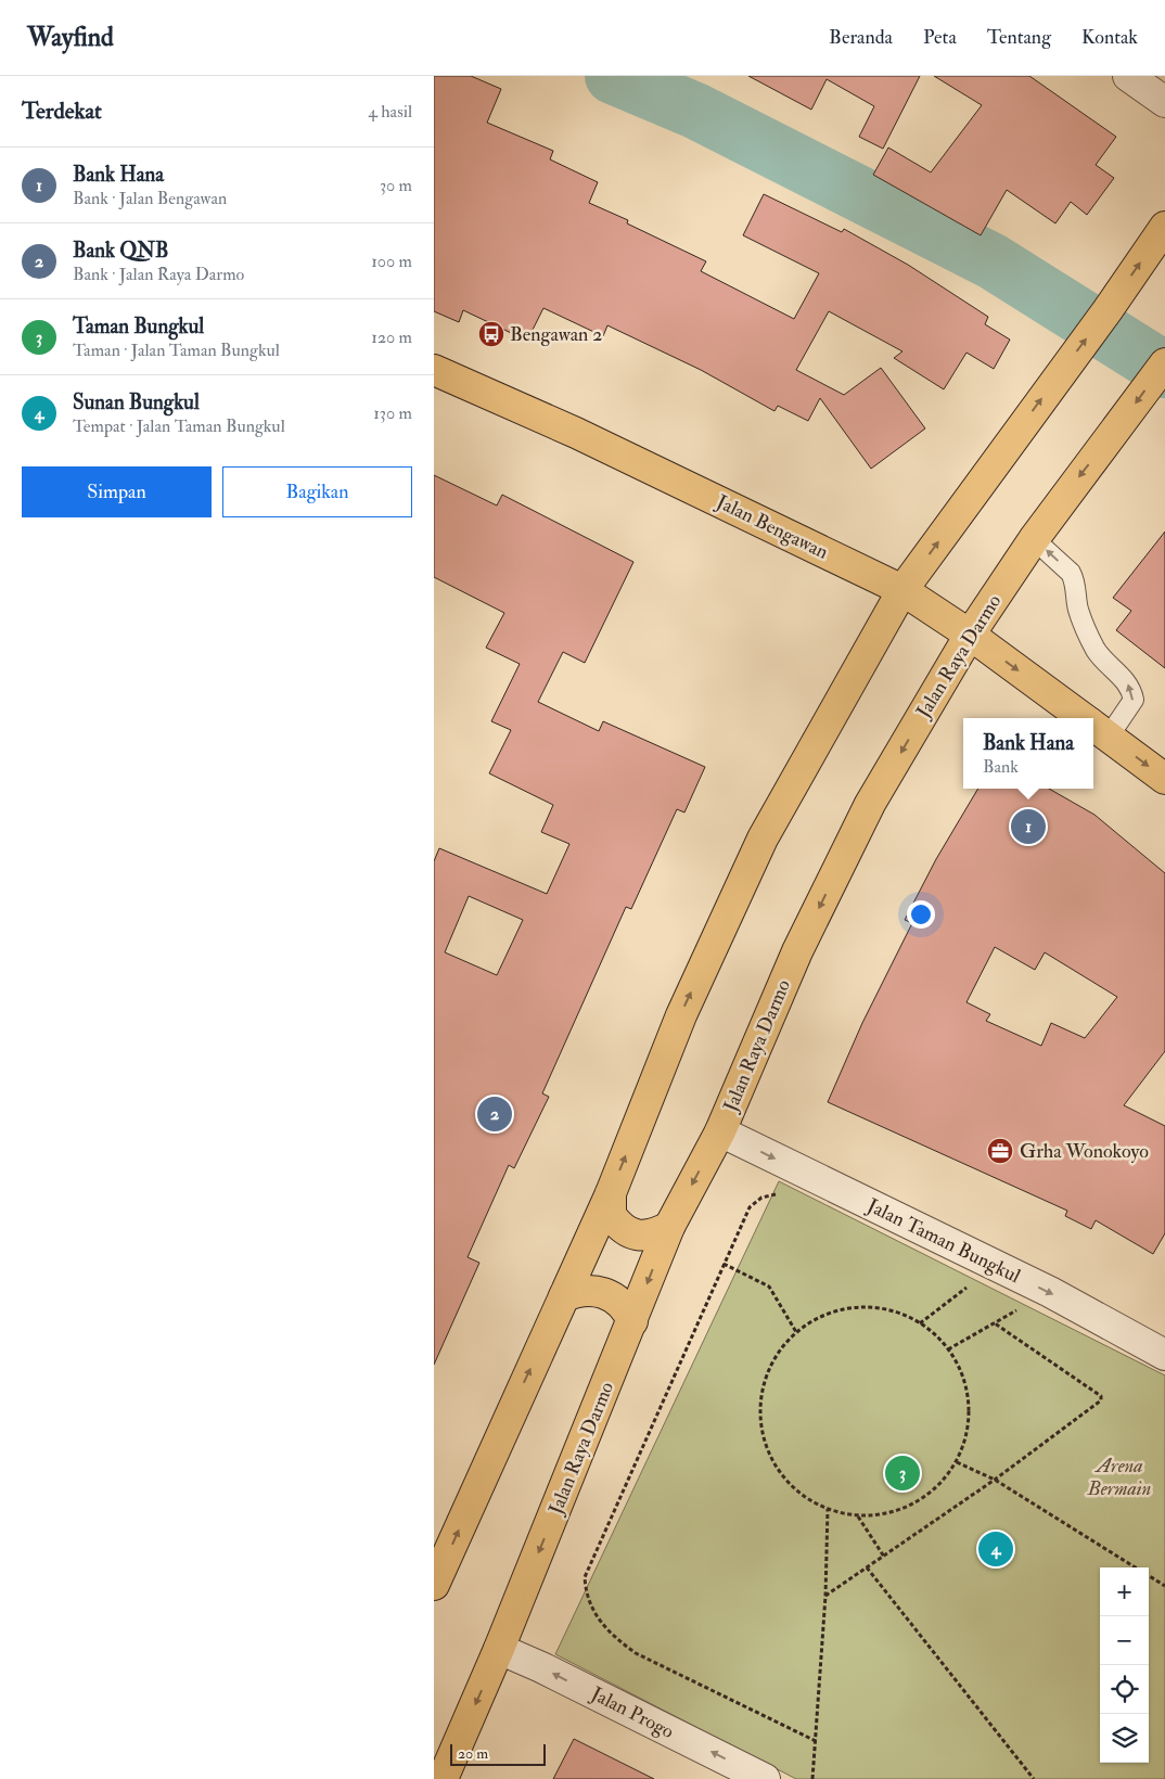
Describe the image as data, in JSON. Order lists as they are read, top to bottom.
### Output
{
  "streets": {
    "main road": ["Jalan Bengawan", "Jalan Raya Darmo"],
    "street": ["Jalan Taman Bungkul", "Jalan Progo"]
  },
  "crossings": [
    ["Jalan Bengawan", "Jalan Raya Darmo"],
    ["Jalan Raya Darmo", "Jalan Taman Bungkul"],
    ["Jalan Raya Darmo", "Jalan Progo"]
  ],
  "one_way": ["Jalan Taman Bungkul", "Jalan Progo"],
  "parks": ["Arena Bermain"],
  "places": {
    "bus stop": ["Bengawan 2"],
    "office": ["Grha Wonokoyo"]
  },
  "scale_bar": "20 m",
  "page": {
    "header": "Wayfind",
    "nav": [
      "Beranda",
      "Peta",
      "Tentang",
      "Kontak"
    ],
    "heading": ["Terdekat", "4 hasil"],
    "list": [
      {
        "mark": "1",
        "name": "Bank Hana",
        "note": "Bank · Jalan Bengawan",
        "value": "30 m"
      },
      {
        "mark": "2",
        "name": "Bank QNB",
        "note": "Bank · Jalan Raya Darmo",
        "value": "100 m"
      },
      {
        "mark": "3",
        "name": "Taman Bungkul",
        "note": "Taman · Jalan Taman Bungkul",
        "value": "120 m"
      },
      {
        "mark": "4",
        "name": "Sunan Bungkul",
        "note": "Tempat · Jalan Taman Bungkul",
        "value": "130 m"
      }
    ],
    "buttons": ["Simpan", "Bagikan"],
    "popup": ["Bank Hana", "Bank"],
    "pins": [
      "1",
      "2",
      "3",
      "4"
    ],
    "map_buttons": ["+", "−"],
    "scale": "20 m"
  }
}
